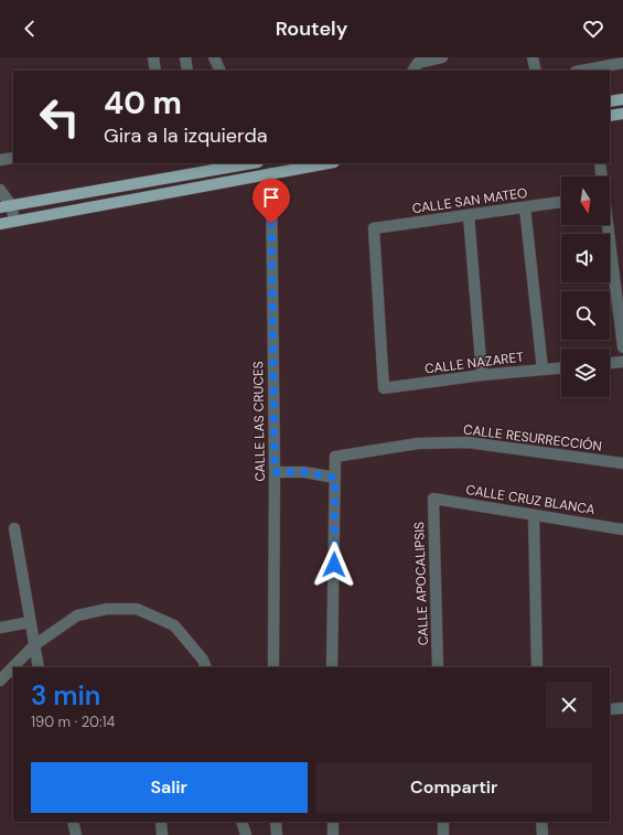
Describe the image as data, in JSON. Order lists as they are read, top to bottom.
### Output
{
  "streets": {
    "street": [
      "CALLE SAN MATEO",
      "CALLE NAZARET",
      "CALLE LAS CRUCES",
      "CALLE RESURRECCIÓN",
      "CALLE CRUZ BLANCA",
      "CALLE APOCALIPSIS"
    ]
  },
  "crossings": [
    ["CALLE SAN MATEO", "CALLE NAZARET"],
    ["CALLE CRUZ BLANCA", "CALLE APOCALIPSIS"]
  ],
  "north": "bottom",
  "page": {
    "header": "Routely",
    "turn": ["40 m", "Gira a la izquierda"],
    "heading": ["3 min", "190 m · 20:14"],
    "buttons": ["Salir", "Compartir"]
  }
}
